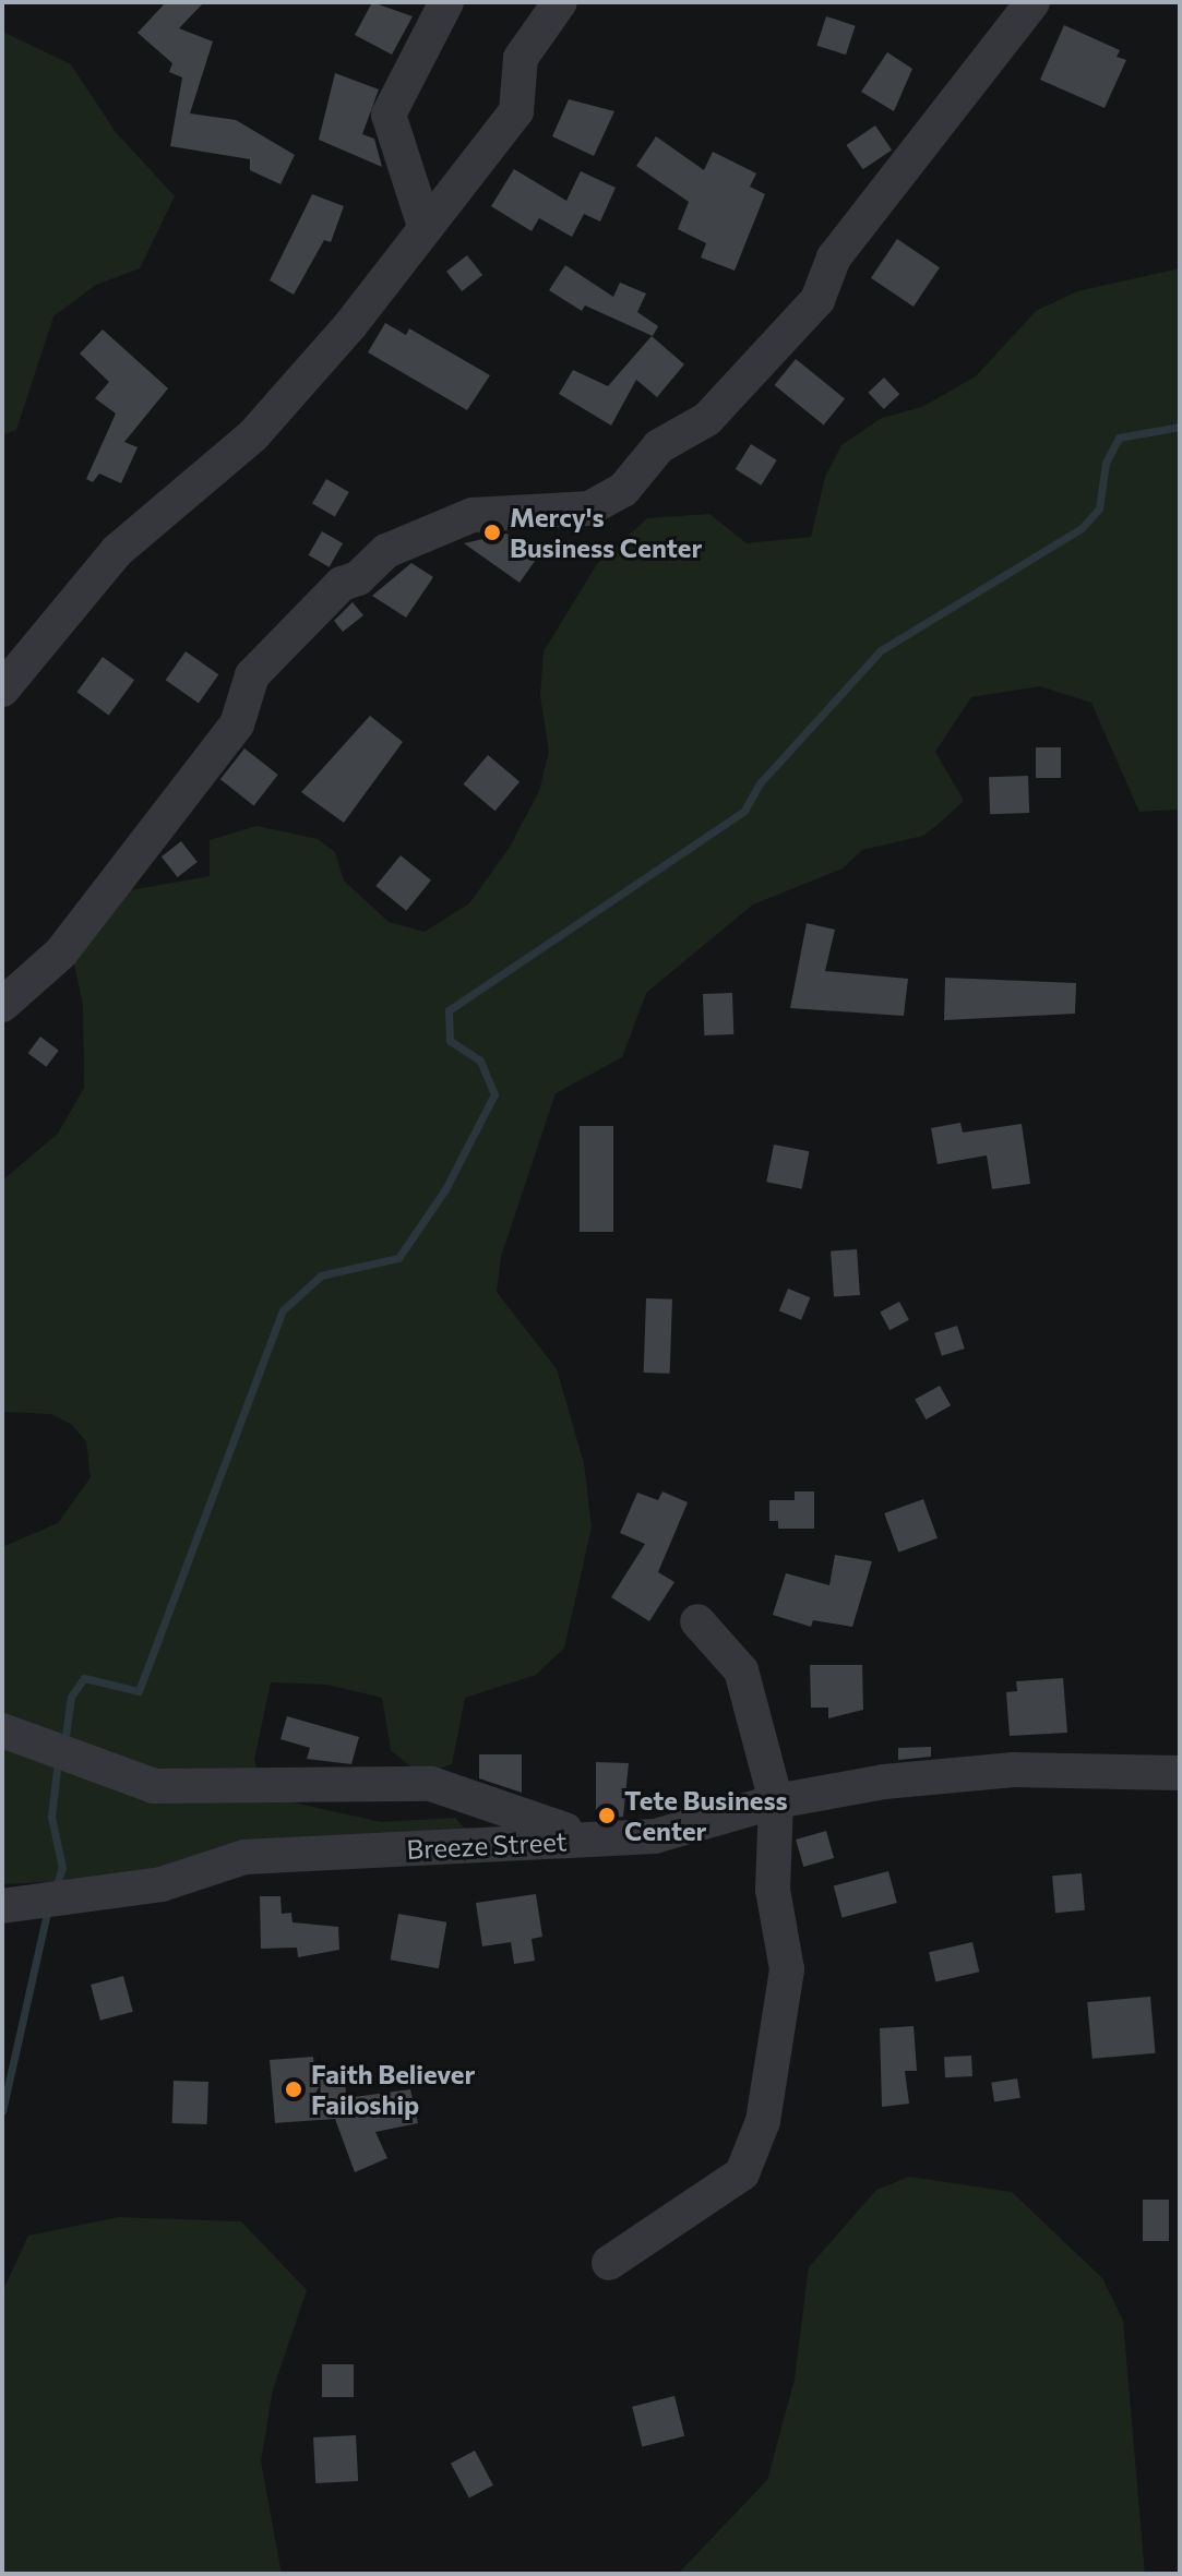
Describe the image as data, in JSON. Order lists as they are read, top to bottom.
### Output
{
  "streets": {
    "street": ["Breeze Street"]
  },
  "places": ["Mercy's Business Center", "Tete Business Center", "Faith Believer Failoship"]
}
